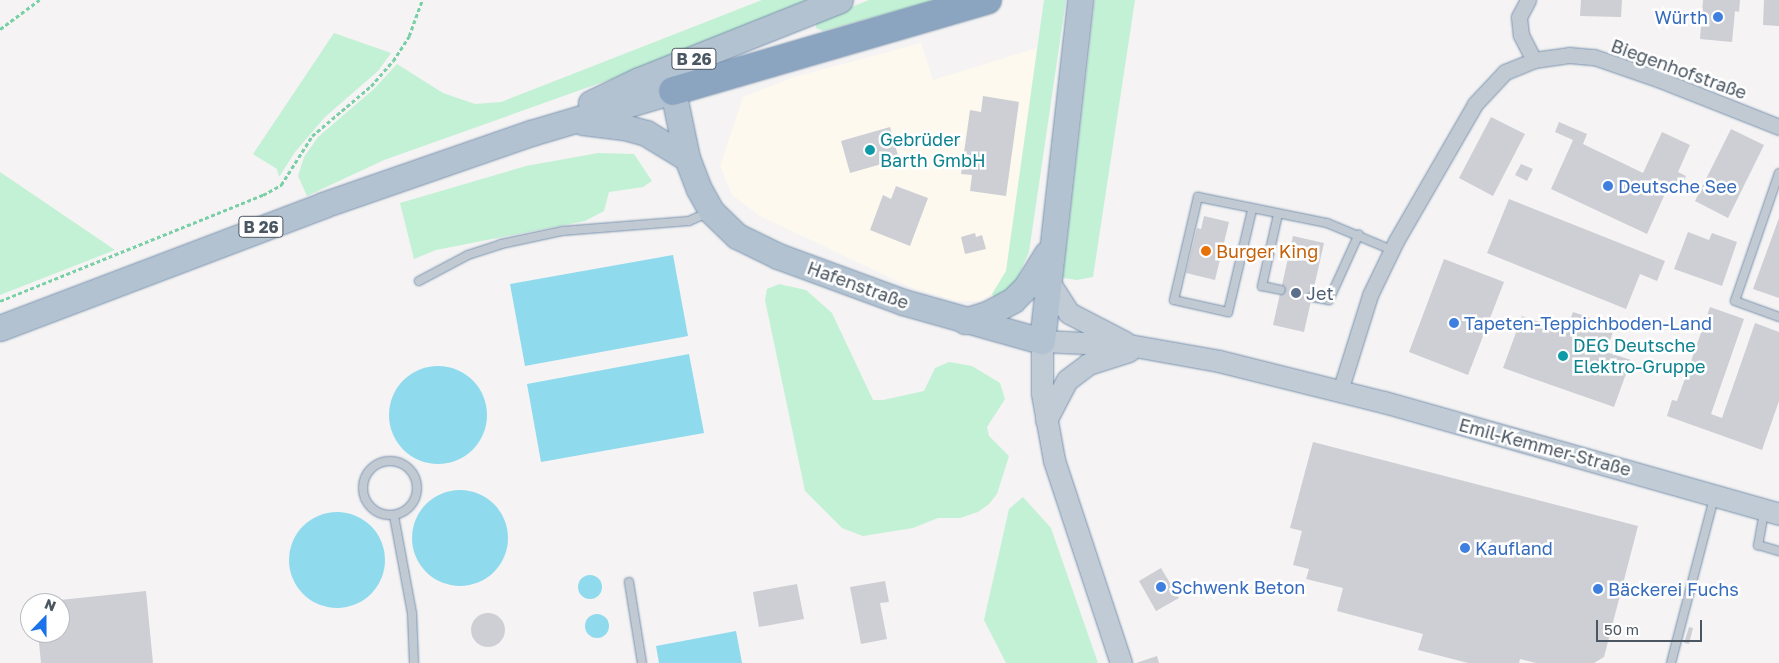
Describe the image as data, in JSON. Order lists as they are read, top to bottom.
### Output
{
  "streets": {
    "main road": ["B 26", "Hafenstraße"],
    "street": ["Biegenhofstraße", "Emil-Kemmer-Straße"]
  },
  "crossings": [
    ["B 26", "Hafenstraße"],
    ["Biegenhofstraße", "Emil-Kemmer-Straße"]
  ],
  "places": [
    "Würth",
    "Gebrüder Barth GmbH",
    "Deutsche See",
    "Burger King",
    "Jet",
    "Tapeten-Teppichboden-Land",
    "DEG Deutsche Elektro-Gruppe",
    "Kaufland",
    "Schwenk Beton",
    "Bäckerei Fuchs"
  ],
  "scale_bar": "50 m",
  "north": "top"
}
